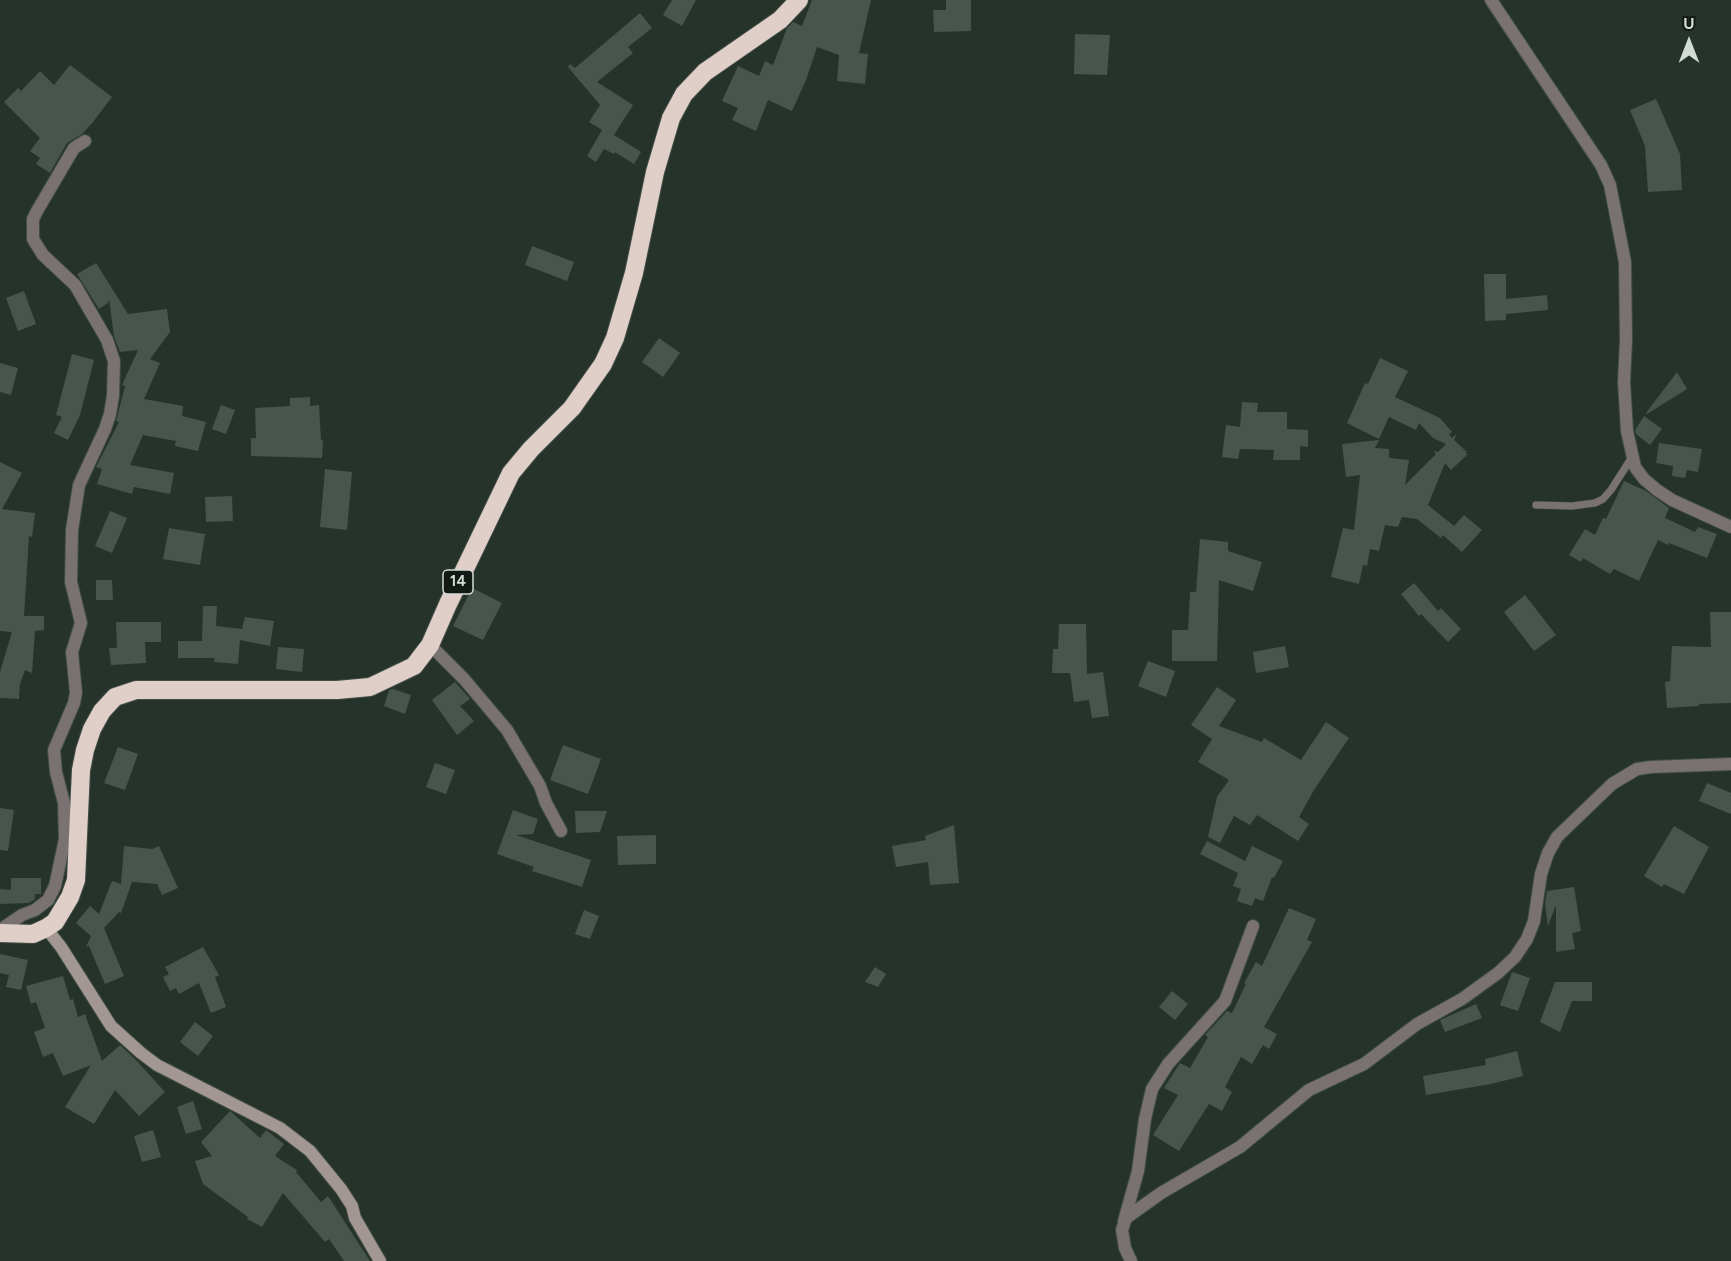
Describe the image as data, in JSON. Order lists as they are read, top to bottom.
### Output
{
  "streets": {
    "highway": ["14"]
  },
  "north": "top"
}
